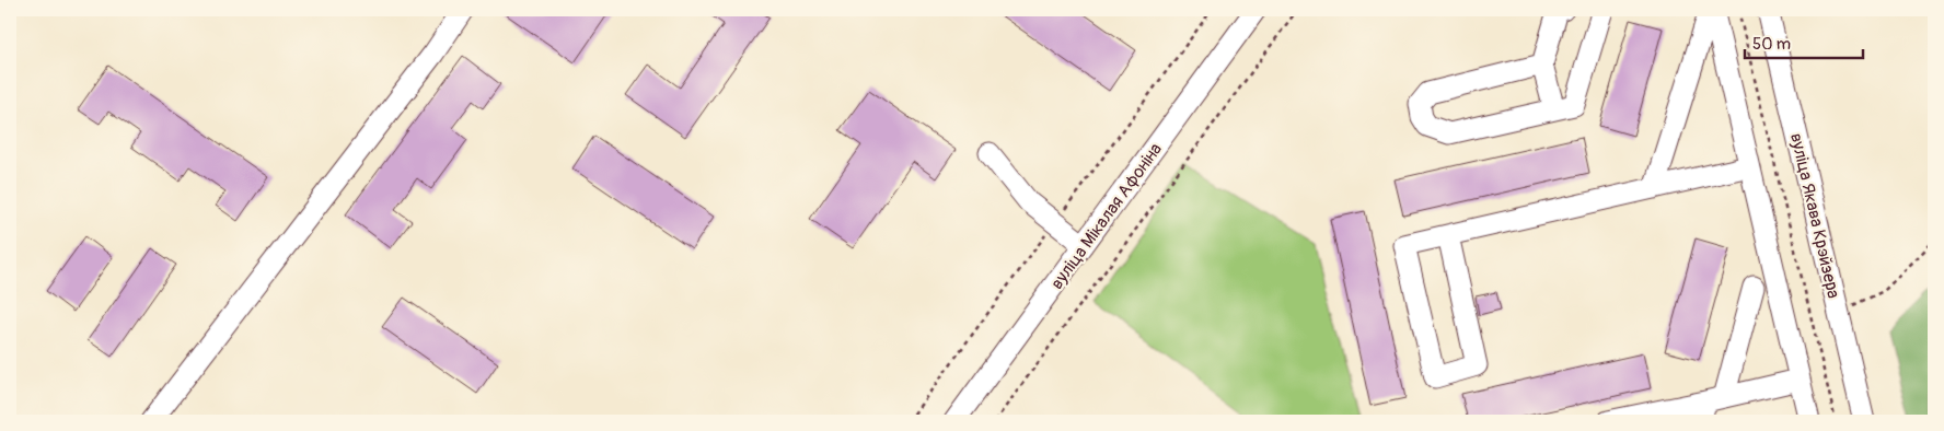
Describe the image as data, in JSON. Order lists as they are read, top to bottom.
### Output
{
  "streets": {
    "street": ["вуліца Мікалая Афоніна", "вуліца Якава Крэйзера"]
  },
  "scale_bar": "50 m"
}
